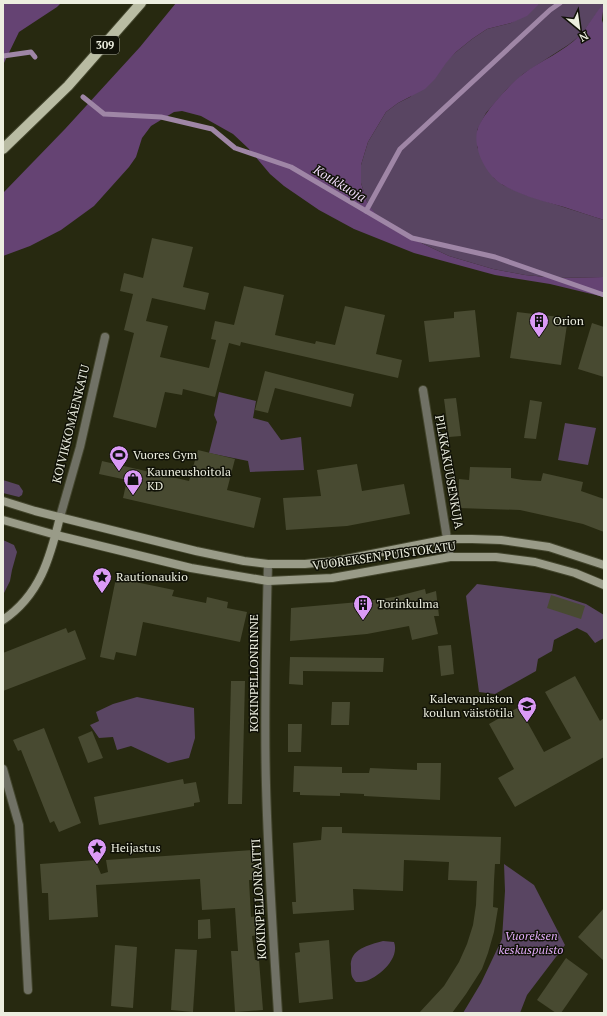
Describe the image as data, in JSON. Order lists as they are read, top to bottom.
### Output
{
  "streets": {
    "main road": ["309", "VUOREKSEN PUISTOKATU"],
    "street": [
      "KOIVIKKOMÄENKATU",
      "PILKKAKUUSENKUJA",
      "KOKINPELLONRINNE",
      "KOKINPELLONRAITTI"
    ]
  },
  "crossings": [
    ["KOIVIKKOMÄENKATU", "VUOREKSEN PUISTOKATU"],
    ["PILKKAKUUSENKUJA", "VUOREKSEN PUISTOKATU"],
    ["VUOREKSEN PUISTOKATU", "KOKINPELLONRINNE"],
    ["KOKINPELLONRINNE", "KOKINPELLONRAITTI"]
  ],
  "water": ["Koukkuoja"],
  "parks": ["Vuoreksen keskuspuisto"],
  "places": {
    "building": ["Orion", "Torinkulma"],
    "sports": ["Vuores Gym"],
    "shop": ["Kauneushoitola KD"],
    "place": ["Rautionaukio", "Heijastus"],
    "school or university": ["Kalevanpuiston koulun väistötila"]
  },
  "north": "bottom right"
}
